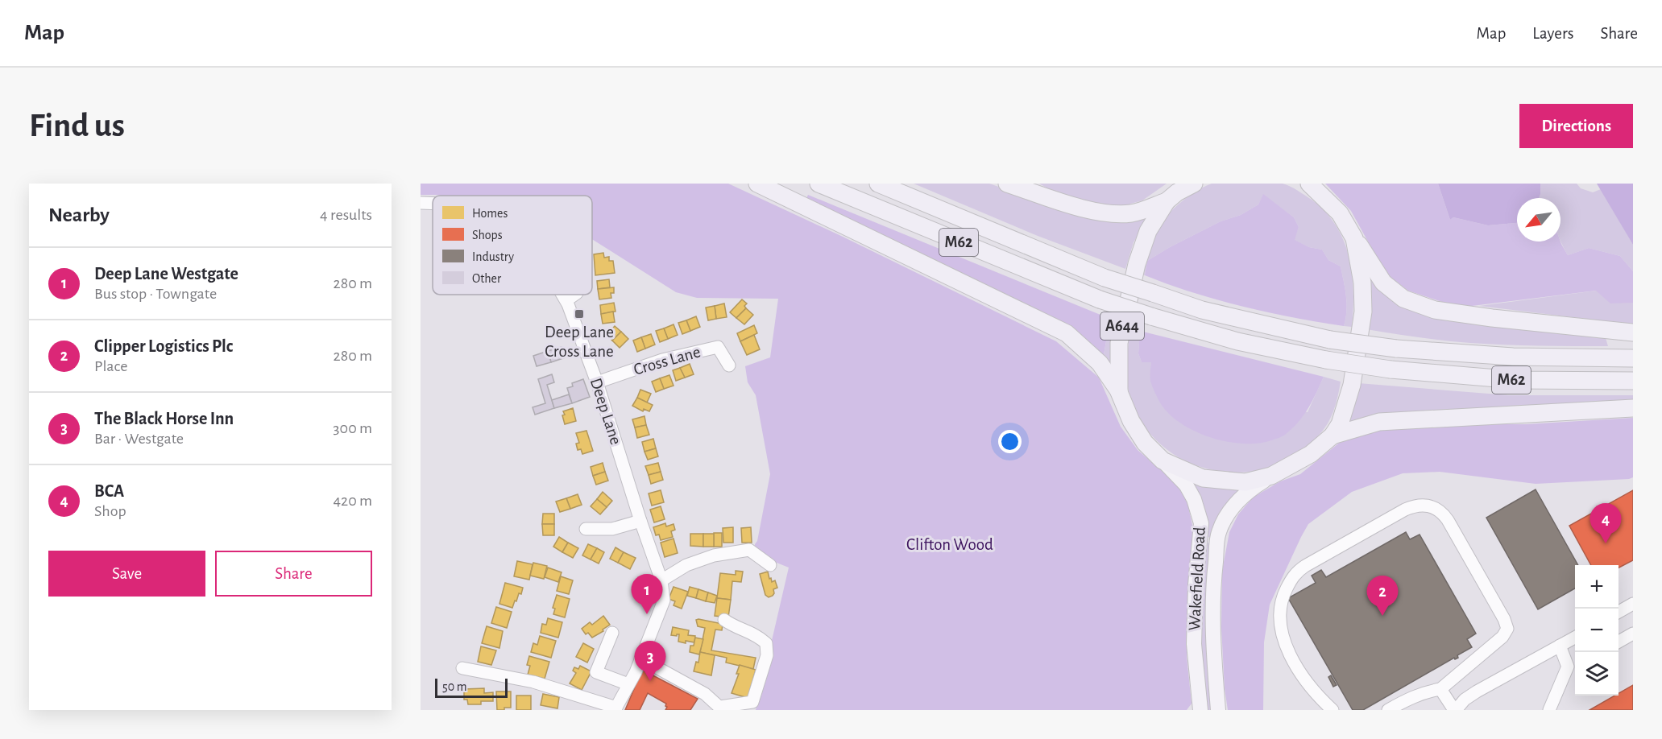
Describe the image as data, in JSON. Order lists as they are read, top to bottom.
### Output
{
  "streets": {
    "highway": ["M62", "A644"],
    "main road": ["Wakefield Road"],
    "street": ["Cross Lane", "Deep Lane"]
  },
  "crossings": [
    ["A644", "Wakefield Road"],
    ["Cross Lane", "Deep Lane"]
  ],
  "parks": ["Clifton Wood"],
  "places": {
    "transit": ["Deep Lane Cross Lane"]
  },
  "legend": [
    "Homes",
    "Shops",
    "Industry",
    "Other"
  ],
  "scale_bar": "50 m",
  "north": "bottom left",
  "page": {
    "header": "Map",
    "nav": ["Map", "Layers", "Share"],
    "buttons": [
      "Directions",
      ["Save", "Share"]
    ],
    "title": "Find us",
    "heading": ["Nearby", "4 results"],
    "list": [
      {
        "mark": "1",
        "name": "Deep Lane Westgate",
        "note": "Bus stop · Towngate",
        "value": "280 m"
      },
      {
        "mark": "2",
        "name": "Clipper Logistics Plc",
        "note": "Place",
        "value": "280 m"
      },
      {
        "mark": "3",
        "name": "The Black Horse Inn",
        "note": "Bar · Westgate",
        "value": "300 m"
      },
      {
        "mark": "4",
        "name": "BCA",
        "note": "Shop",
        "value": "420 m"
      }
    ],
    "pins": [
      "4",
      "1",
      "2",
      "3"
    ],
    "map_buttons": ["+", "−"],
    "scale": "50 m"
  }
}
